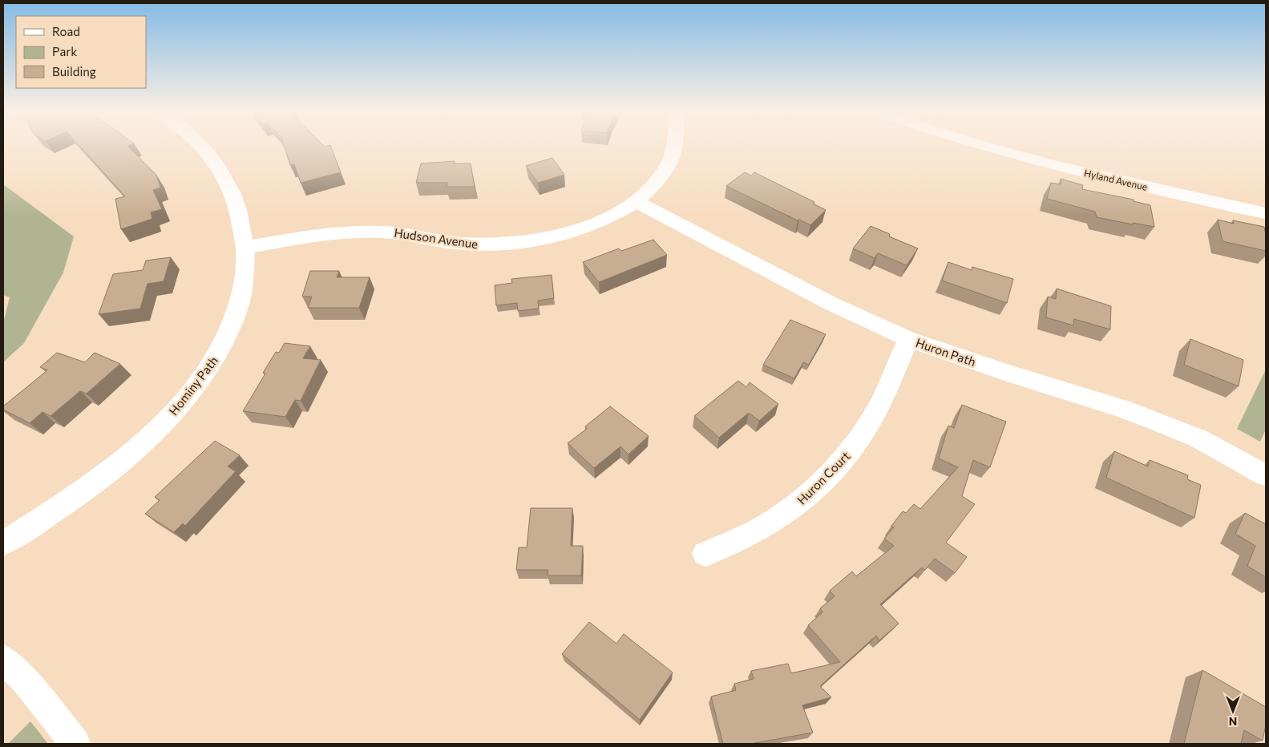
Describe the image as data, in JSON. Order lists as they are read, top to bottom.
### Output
{
  "streets": {
    "street": [
      "Hyland Avenue",
      "Hudson Avenue",
      "Huron Path",
      "Hominy Path",
      "Huron Court"
    ]
  },
  "crossings": [
    ["Hudson Avenue", "Huron Path"],
    ["Hudson Avenue", "Hominy Path"],
    ["Huron Path", "Huron Court"]
  ],
  "legend": ["Road", "Park", "Building"],
  "north": "bottom"
}
